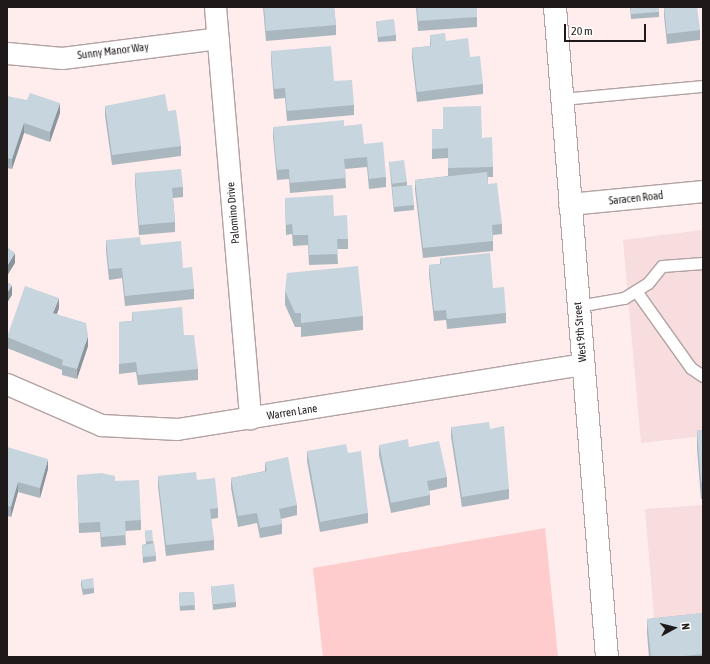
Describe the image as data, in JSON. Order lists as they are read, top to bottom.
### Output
{
  "streets": {
    "street": [
      "Sunny Manor Way",
      "Saracen Road",
      "Palomino Drive",
      "West 9th Street",
      "Warren Lane"
    ]
  },
  "crossings": [
    ["Sunny Manor Way", "Palomino Drive"],
    ["Saracen Road", "West 9th Street"],
    ["Palomino Drive", "Warren Lane"],
    ["West 9th Street", "Warren Lane"]
  ],
  "scale_bar": "20 m",
  "north": "right"
}
